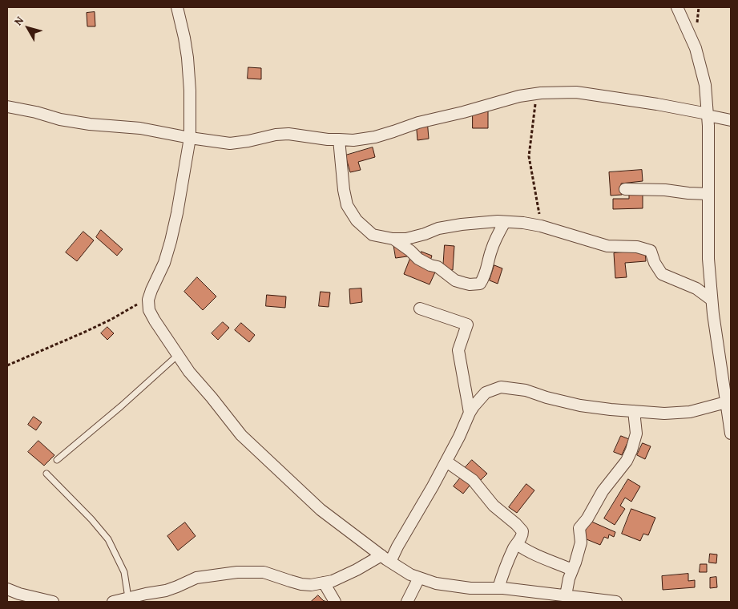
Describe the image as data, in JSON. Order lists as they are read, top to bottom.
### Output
{
  "north": "top left"
}
